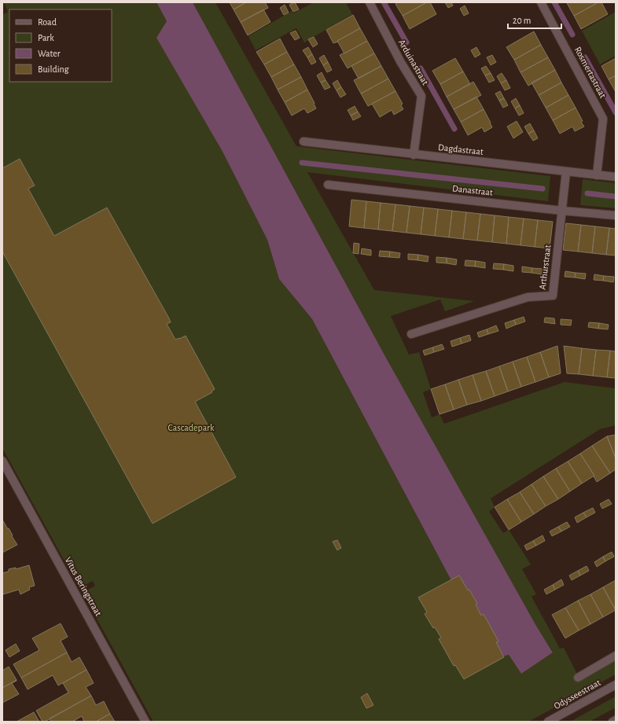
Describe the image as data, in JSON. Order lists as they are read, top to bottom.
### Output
{
  "streets": {
    "street": [
      "Arduinastraat",
      "Rosmertastraat",
      "Dagdastraat",
      "Danastraat",
      "Arthurstraat",
      "Vitus Beringstraat",
      "Odysseestraat"
    ]
  },
  "crossings": [
    ["Arduinastraat", "Dagdastraat"],
    ["Rosmertastraat", "Dagdastraat"],
    ["Dagdastraat", "Arthurstraat"],
    ["Danastraat", "Arthurstraat"]
  ],
  "parks": ["Cascadepark"],
  "legend": [
    "Road",
    "Park",
    "Water",
    "Building"
  ],
  "scale_bar": "20 m"
}
